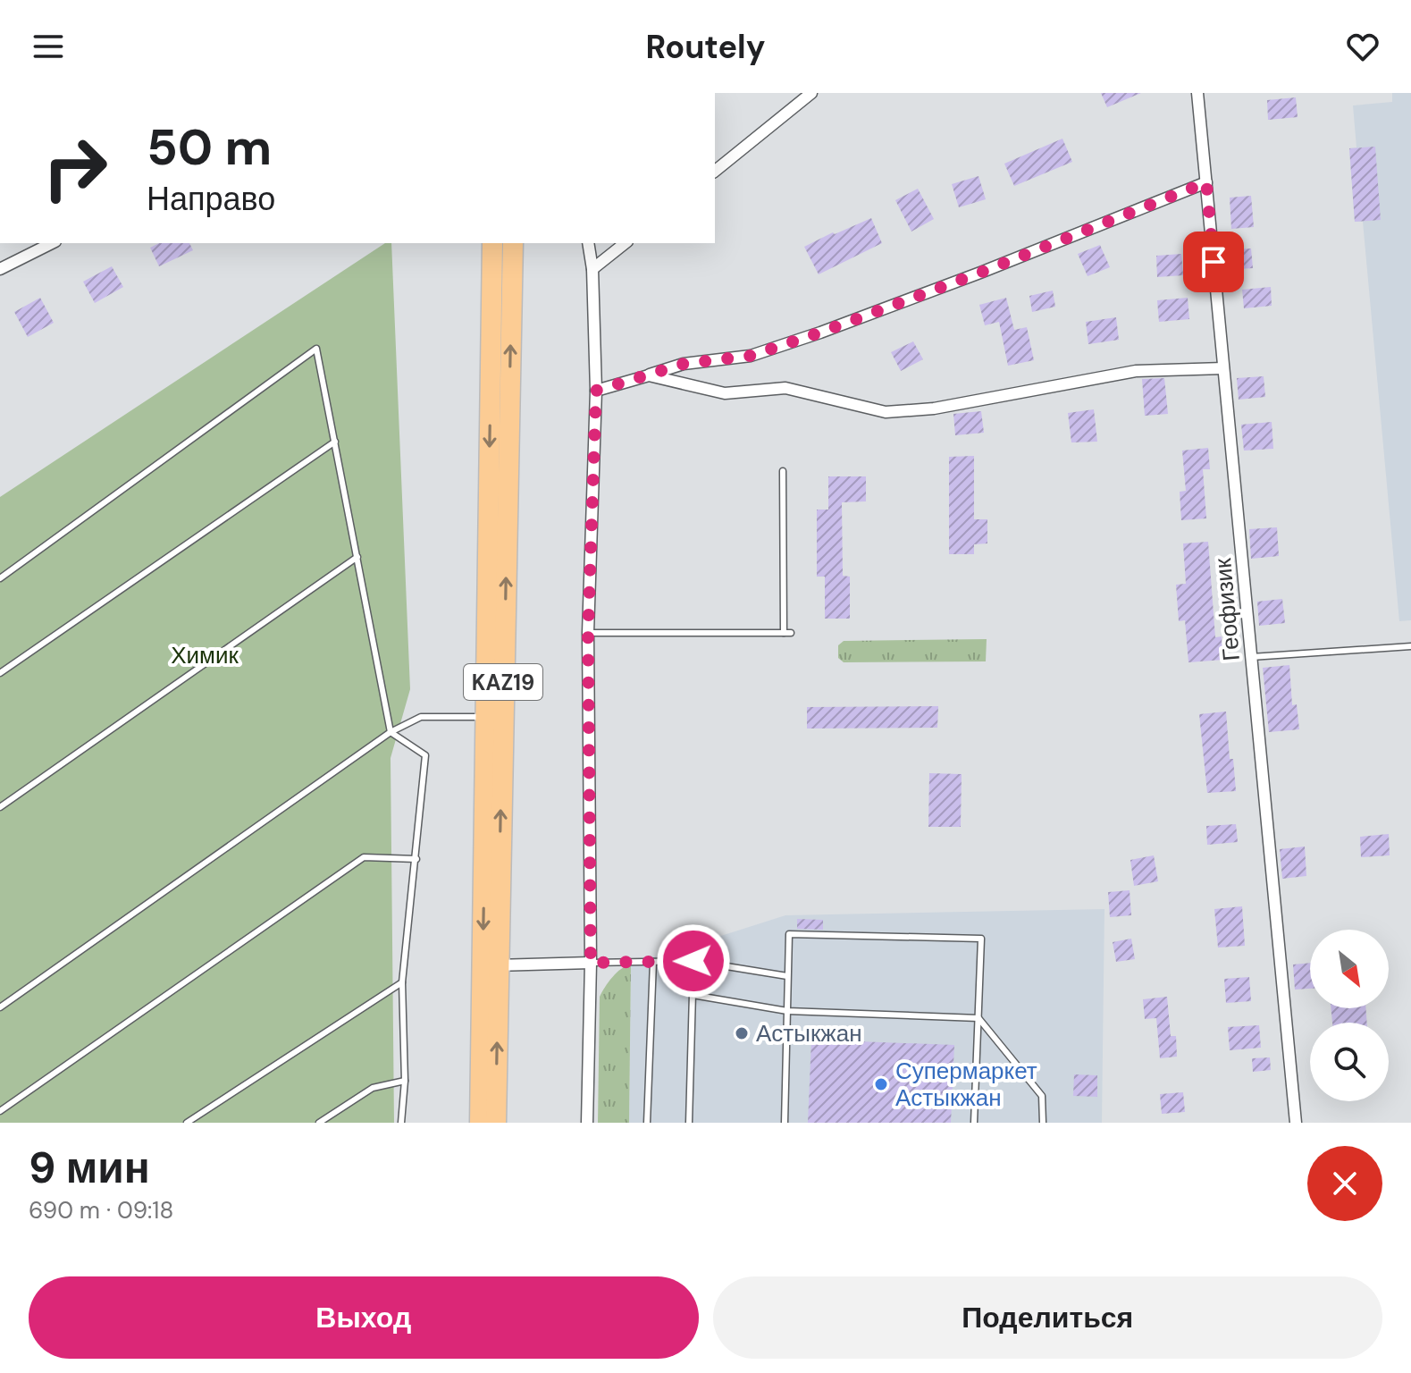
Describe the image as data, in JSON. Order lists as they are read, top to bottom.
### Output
{
  "streets": {
    "highway": ["KAZ19"],
    "street": ["Геофизик"]
  },
  "parks": ["Химик"],
  "places": ["Астыкжан", "Супермаркет Астыкжан"],
  "north": "bottom right",
  "page": {
    "header": "Routely",
    "turn": ["50 m", "Направо"],
    "heading": ["9 мин", "690 m · 09:18"],
    "buttons": ["Выход", "Поделиться"]
  }
}
